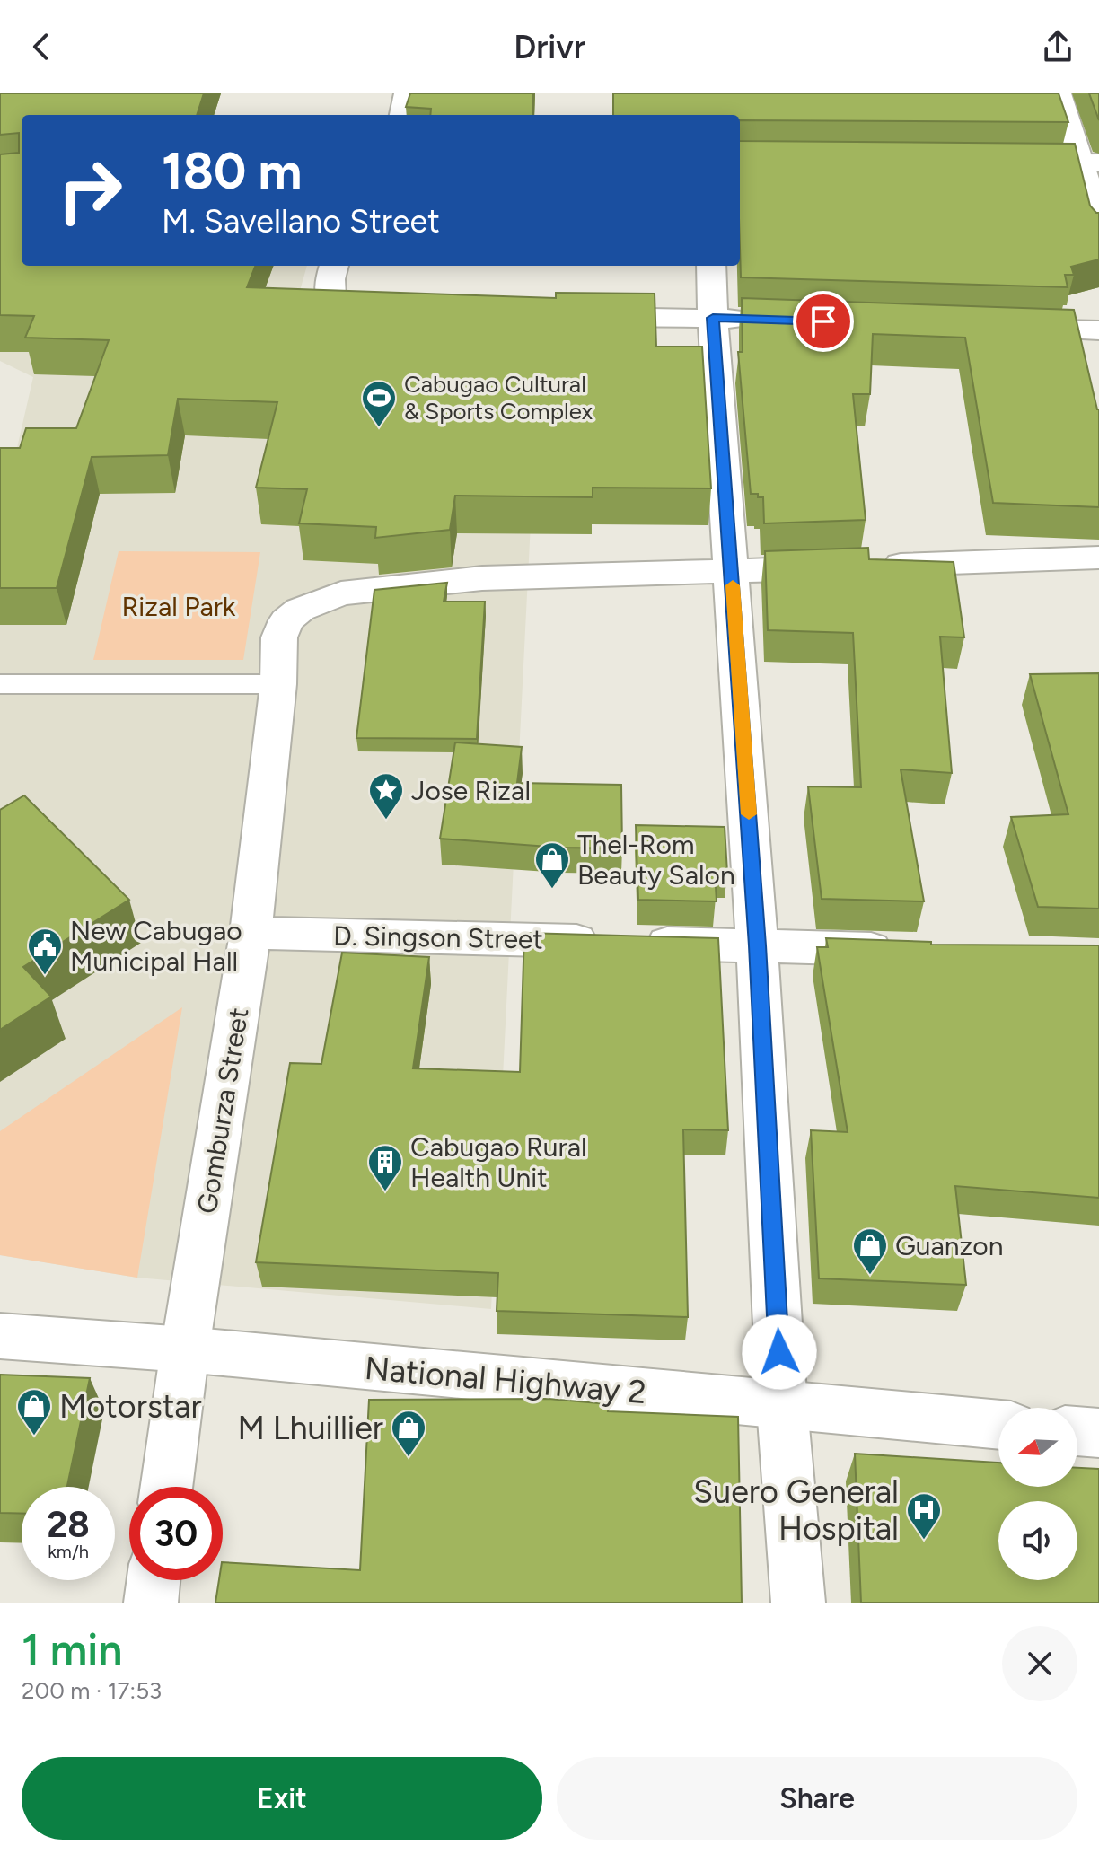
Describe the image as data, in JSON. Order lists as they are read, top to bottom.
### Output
{
  "streets": {
    "main road": ["D. Singson Street", "Gomburza Street", "National Highway 2"]
  },
  "crossings": [
    ["D. Singson Street", "Gomburza Street"],
    ["Gomburza Street", "National Highway 2"]
  ],
  "parks": ["Rizal Park"],
  "places": {
    "sports": ["Cabugao Cultural & Sports Complex"],
    "place": ["Jose Rizal"],
    "shop": [
      "Thel-Rom Beauty Salon",
      "Guanzon",
      "Motorstar",
      "M Lhuillier"
    ],
    "public building": ["New Cabugao Municipal Hall"],
    "building": ["Cabugao Rural Health Unit"],
    "hospital": ["Suero General Hospital"]
  },
  "north": "left",
  "page": {
    "header": "Drivr",
    "turn": ["180 m", "M. Savellano Street"],
    "speed": "28 km/h",
    "limit": "30",
    "heading": ["1 min", "200 m · 17:53"],
    "buttons": ["Exit", "Share"]
  }
}
